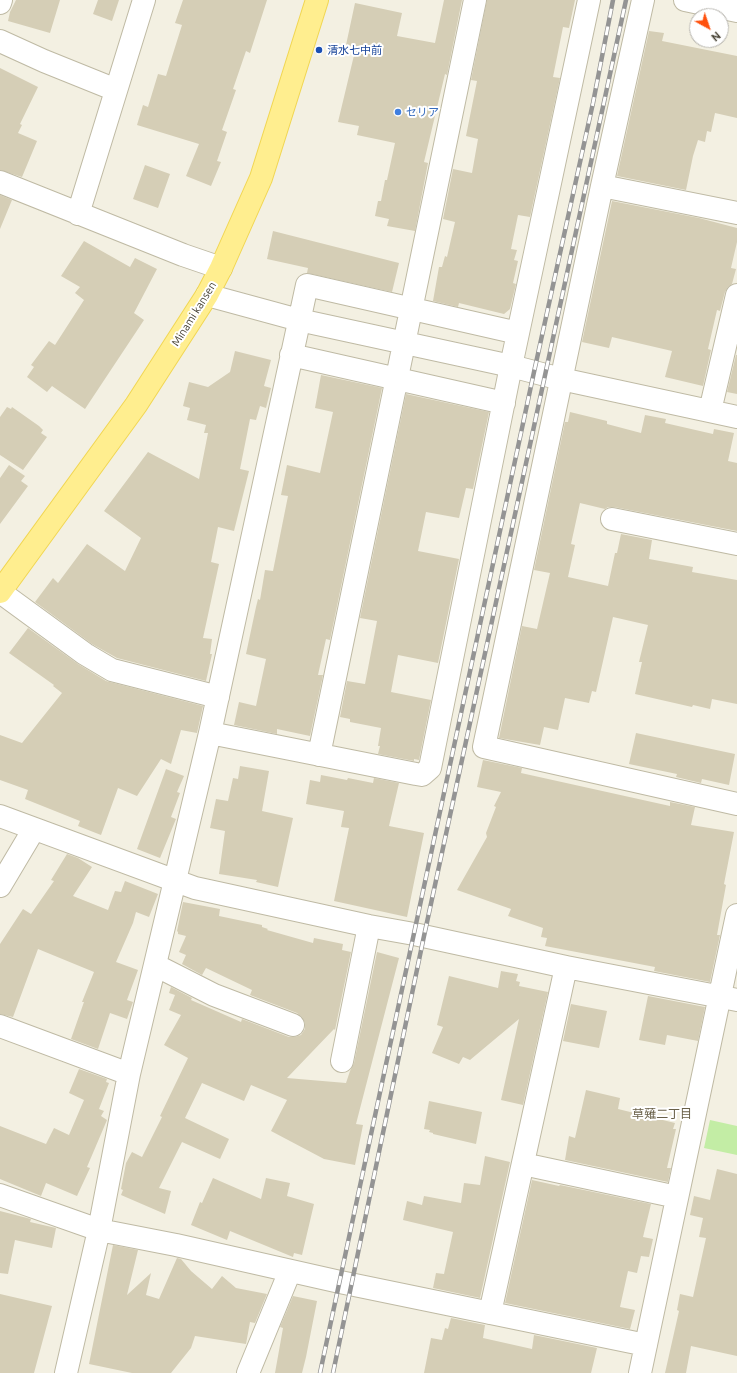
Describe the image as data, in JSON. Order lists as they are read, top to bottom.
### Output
{
  "streets": {
    "main road": ["Minami kansen"]
  },
  "districts": ["草薙二丁目"],
  "places": ["清水七中前", "セリア"],
  "north": "bottom right"
}
